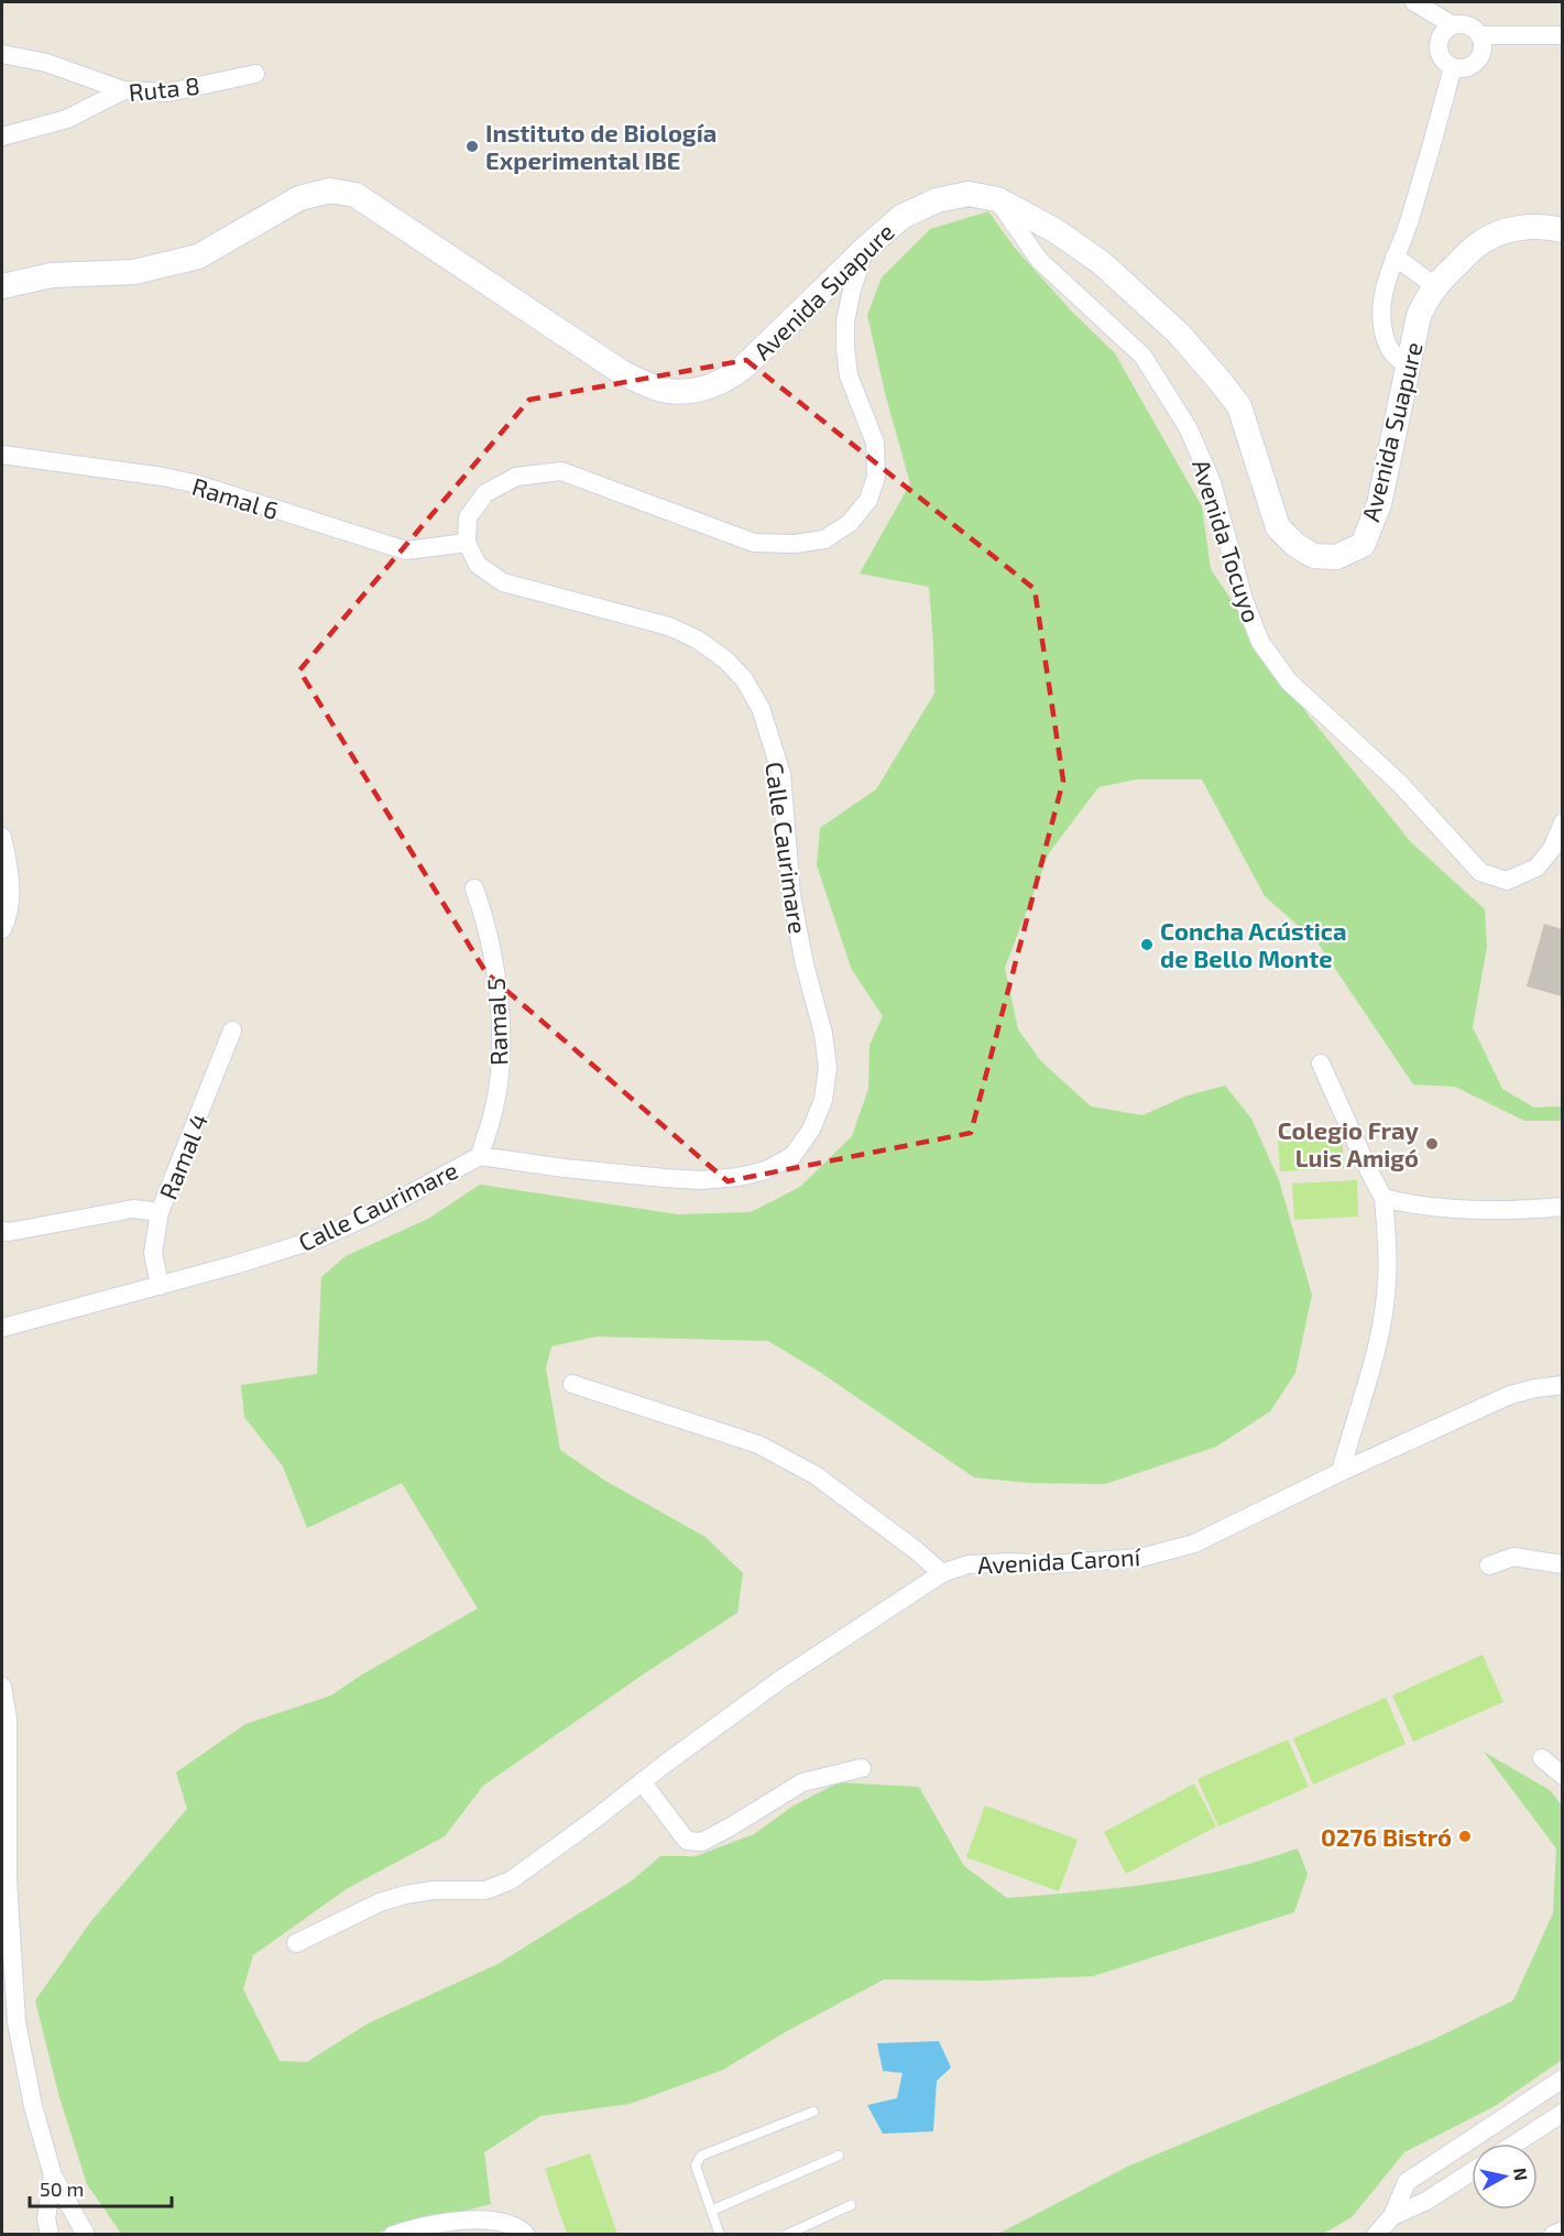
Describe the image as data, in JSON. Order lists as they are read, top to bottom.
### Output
{
  "streets": {
    "street": [
      "Ruta 8",
      "Avenida Suapure",
      "Ramal 6",
      "Avenida Tocuyo",
      "Calle Caurimare",
      "Ramal 5",
      "Ramal 4",
      "Avenida Caroní"
    ]
  },
  "crossings": [
    ["Avenida Suapure", "Avenida Tocuyo"],
    ["Ramal 6", "Calle Caurimare"],
    ["Calle Caurimare", "Ramal 5"],
    ["Calle Caurimare", "Ramal 4"]
  ],
  "places": [
    "Instituto de Biología Experimental IBE",
    "Concha Acústica de Bello Monte",
    "Colegio Fray Luis Amigó",
    "0276 Bistró"
  ],
  "scale_bar": "50 m",
  "north": "right"
}
